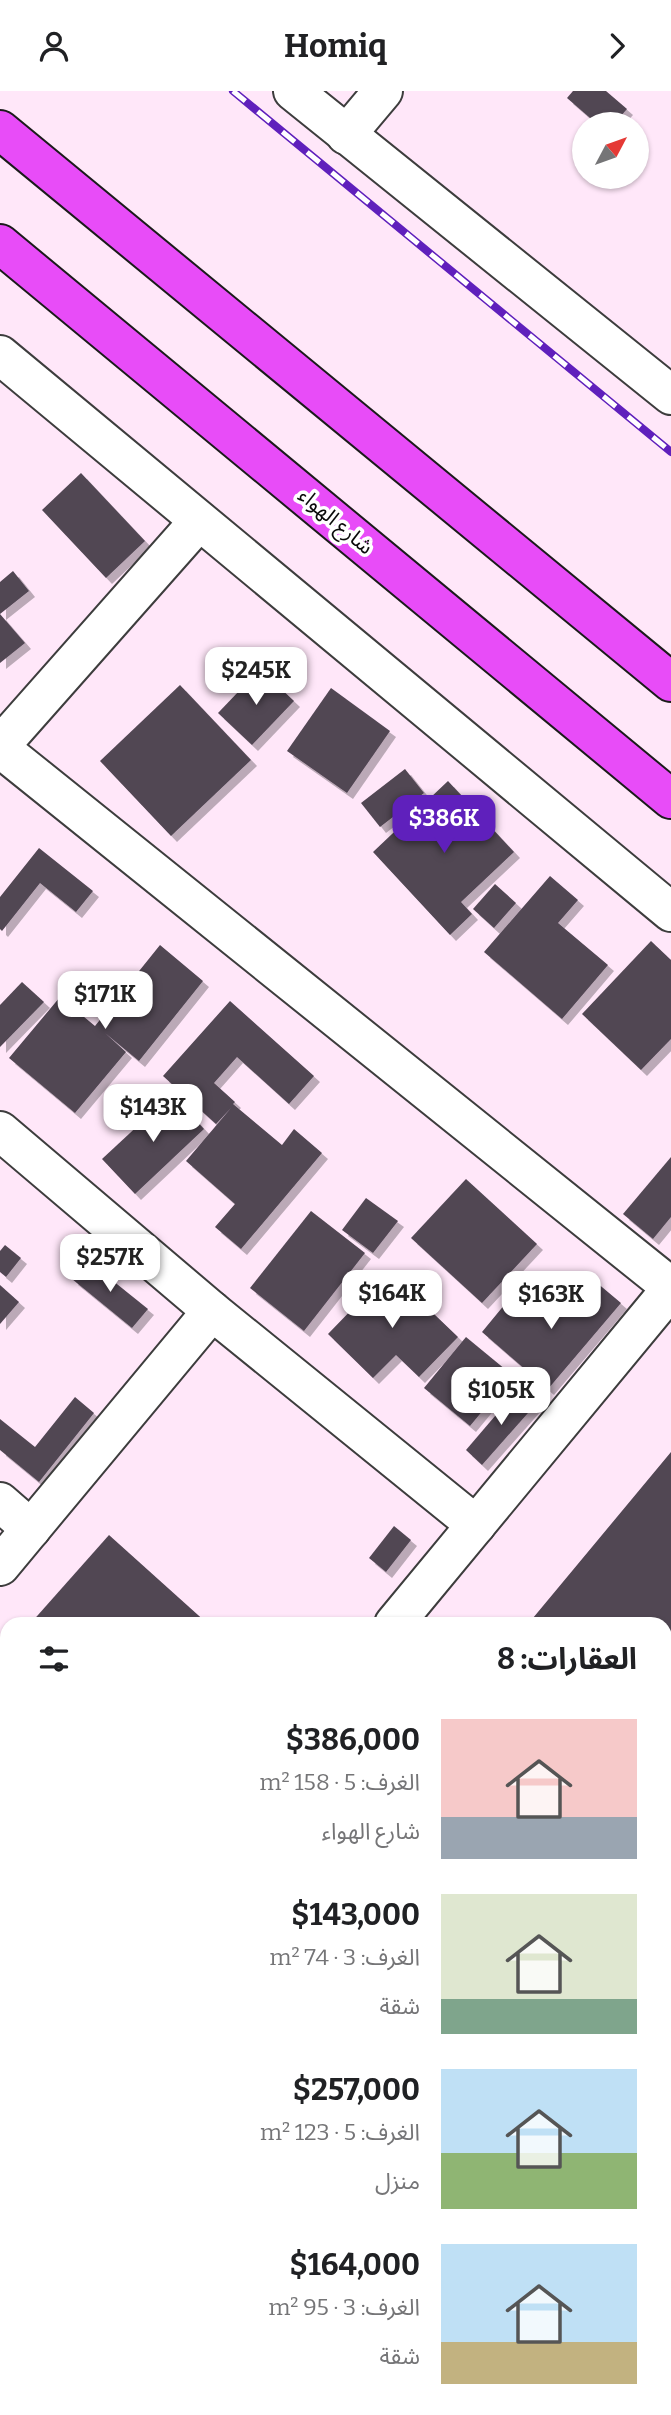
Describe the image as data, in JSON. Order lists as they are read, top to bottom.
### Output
{
  "streets": {
    "highway": ["شارع الهواء"]
  },
  "north": "top right",
  "page": {
    "header": "Homiq",
    "price": [
      "$245K",
      "$386K",
      "$171K",
      "$143K",
      "$257K",
      "$164K",
      "$163K",
      "$105K"
    ],
    "heading": "العقارات: 8",
    "list": [
      {
        "name": "$386,000",
        "note": "الغرف: 5 · 158 m² · شارع الهواء"
      },
      {
        "name": "$143,000",
        "note": "الغرف: 3 · 74 m² · شقة"
      },
      {
        "name": "$257,000",
        "note": "الغرف: 5 · 123 m² · منزل"
      },
      {
        "name": "$164,000",
        "note": "الغرف: 3 · 95 m² · شقة"
      }
    ]
  }
}
